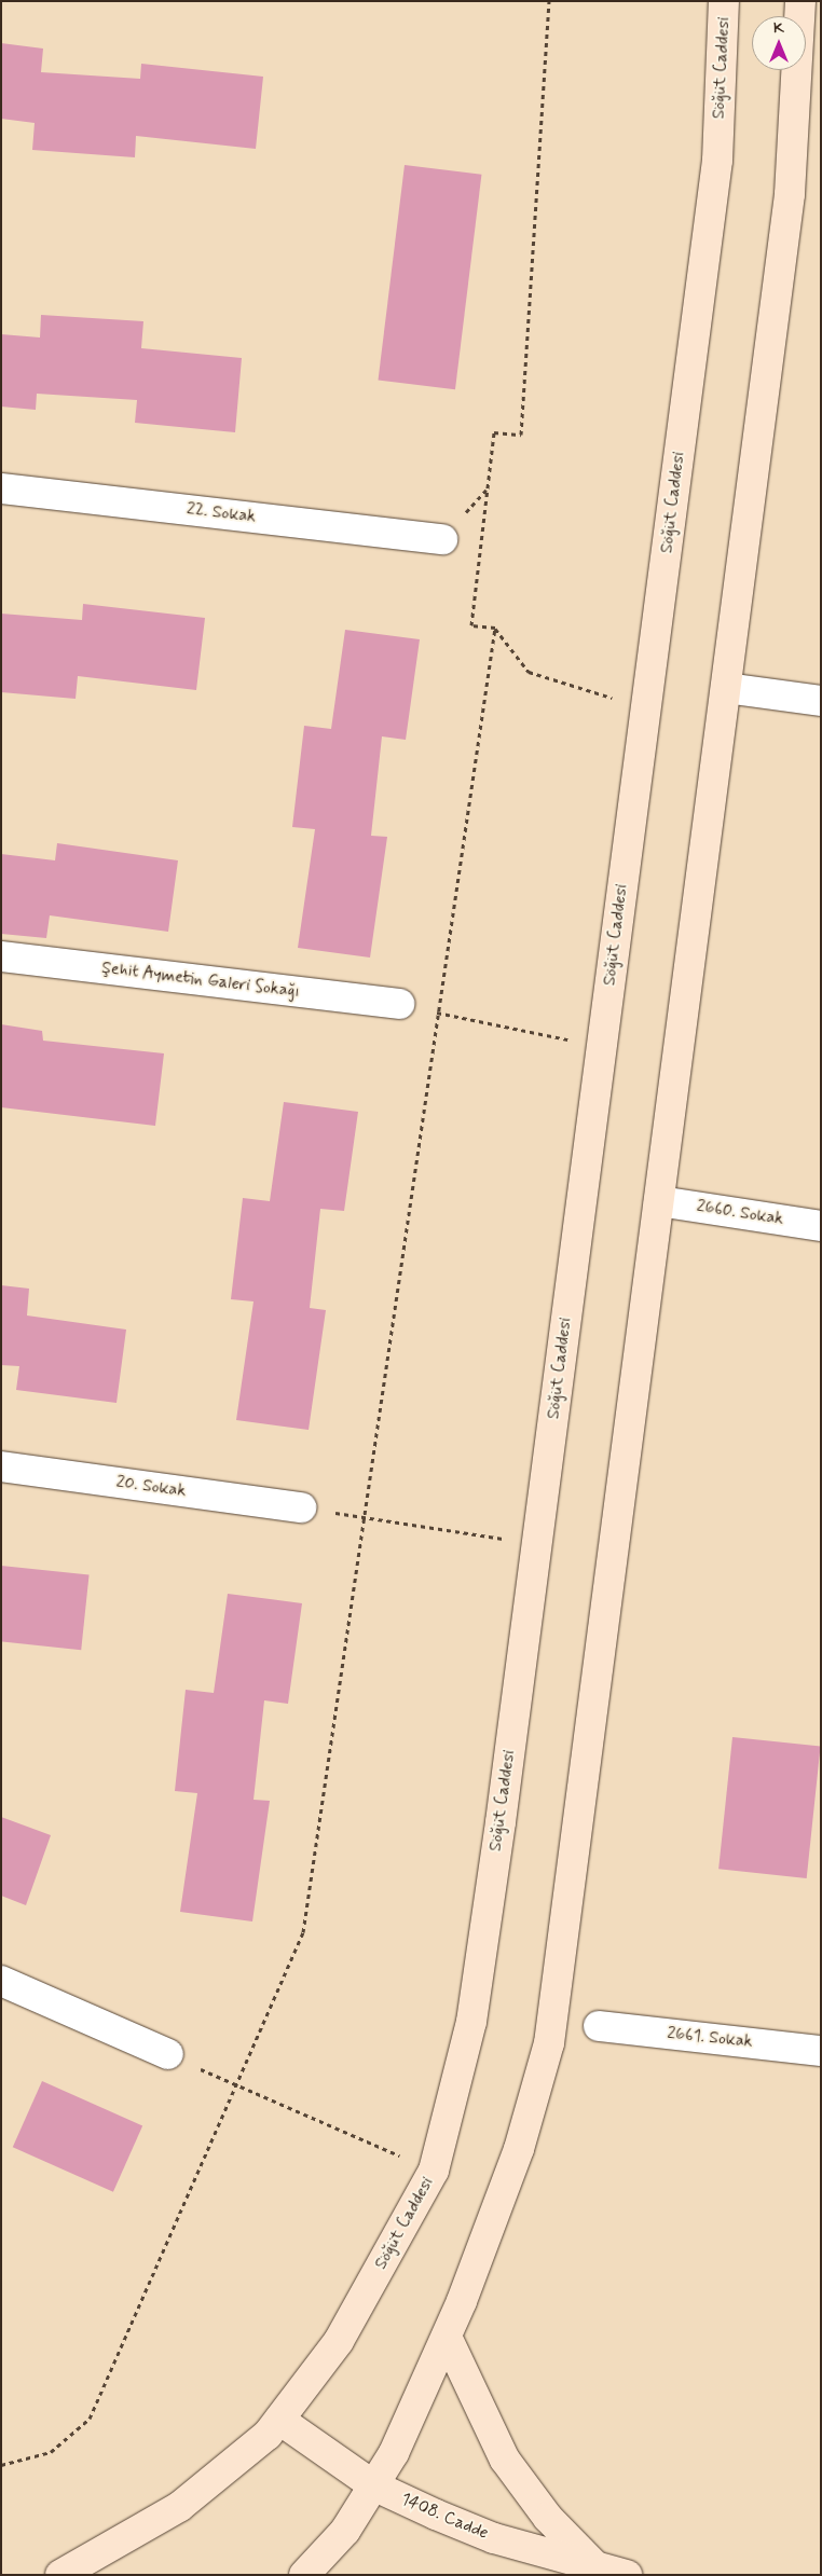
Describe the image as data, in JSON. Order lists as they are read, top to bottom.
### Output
{
  "streets": {
    "main road": ["Söğüt Caddesi", "1408. Cadde"],
    "street": [
      "22. Sokak",
      "Şehit Aymetin Galeri Sokağı",
      "2660. Sokak",
      "20. Sokak",
      "2661. Sokak"
    ]
  },
  "crossings": [
    ["Söğüt Caddesi", "1408. Cadde"]
  ],
  "north": "top"
}
